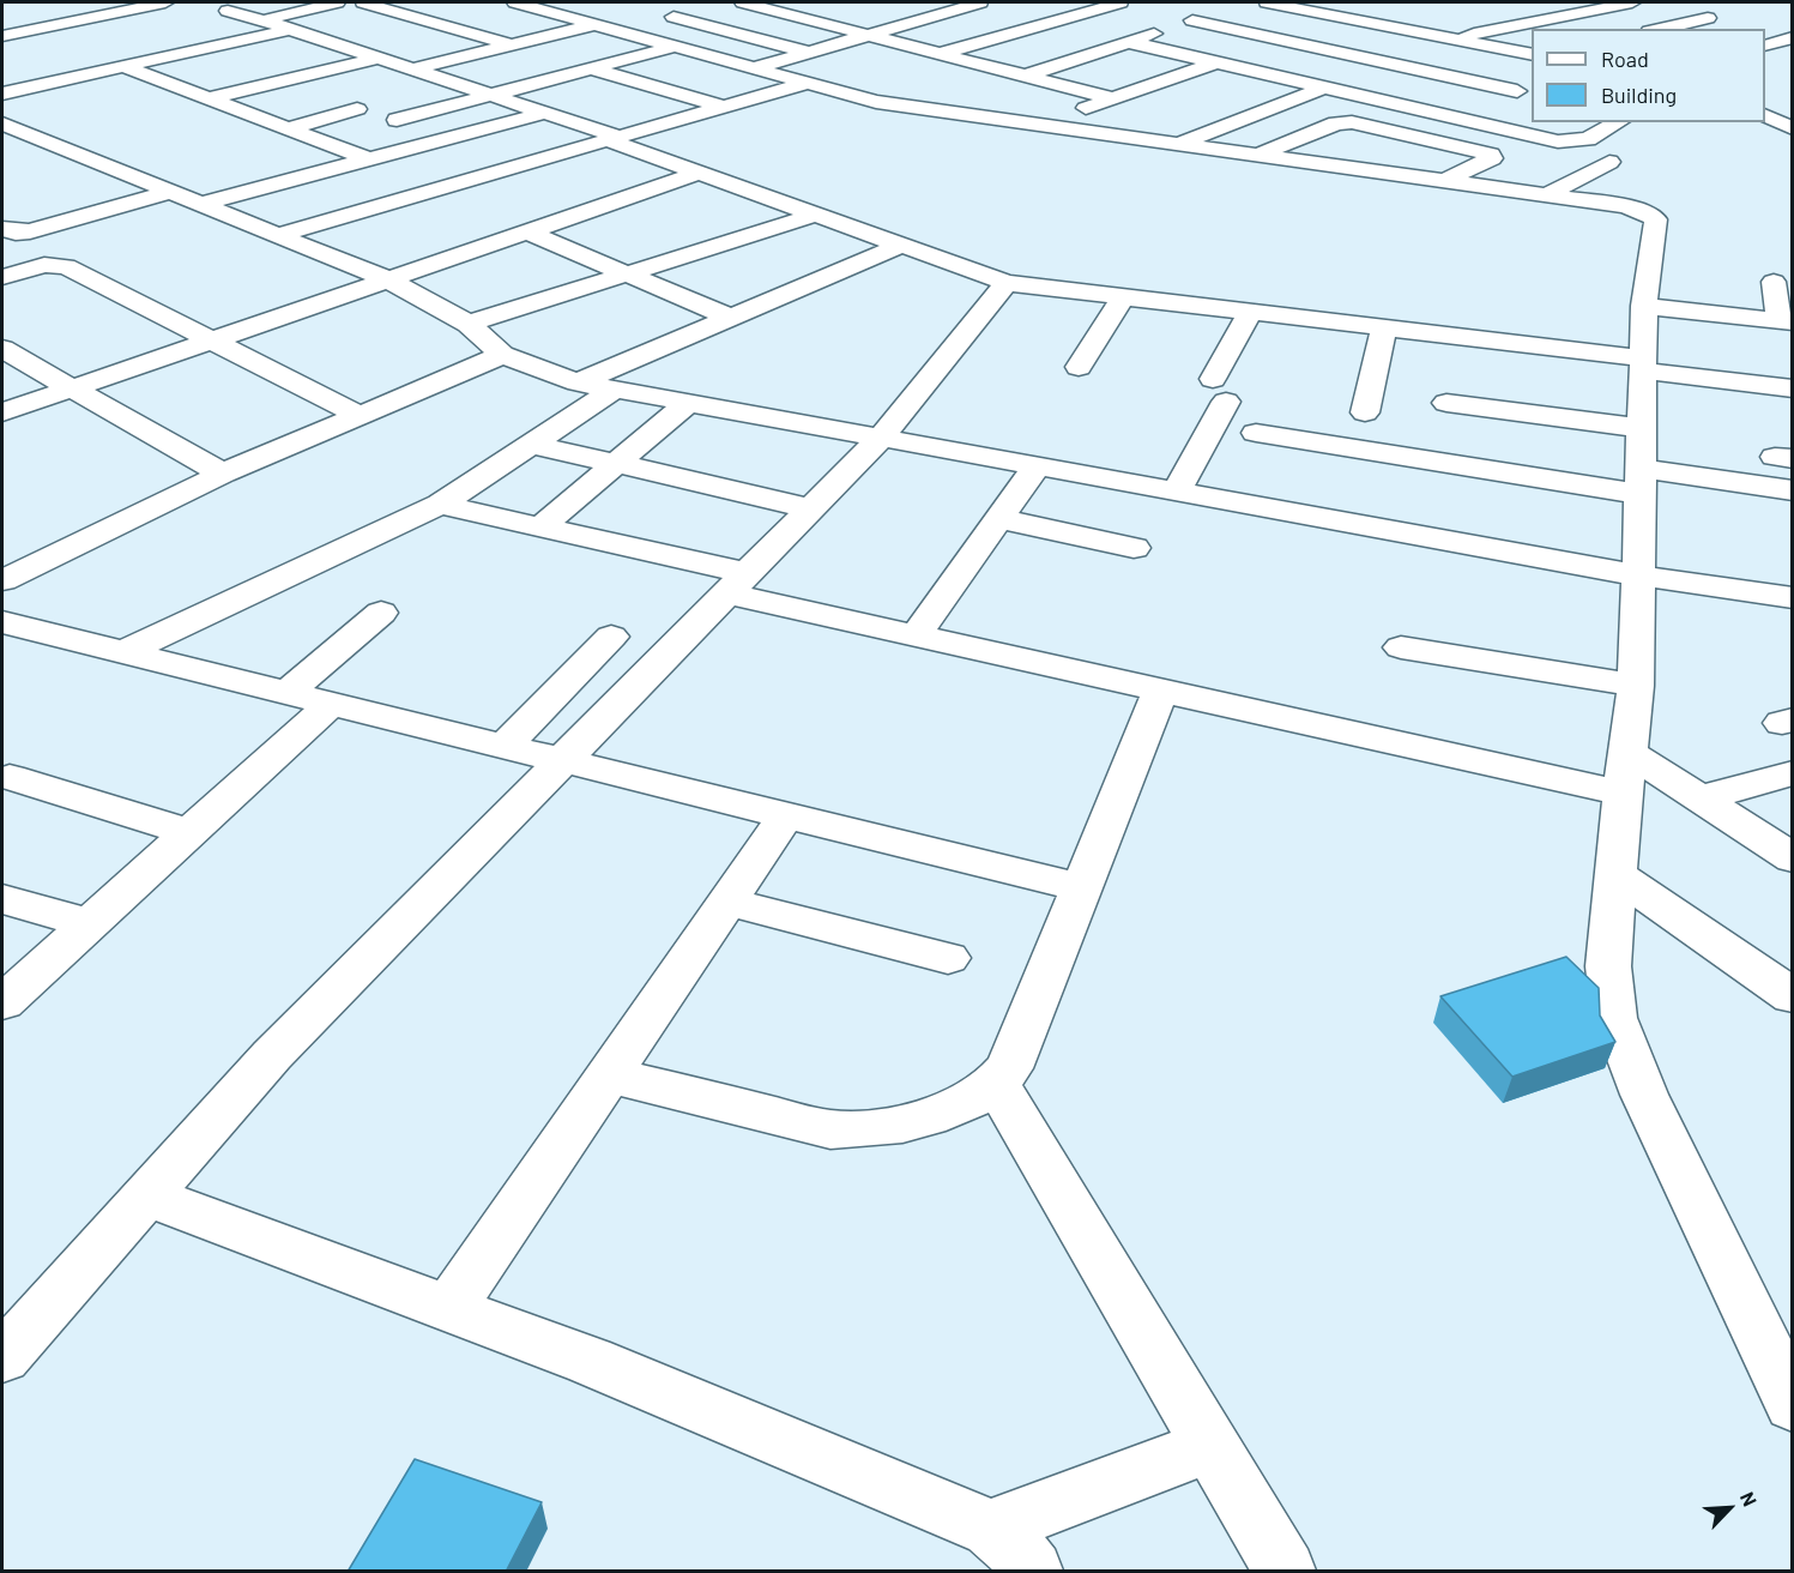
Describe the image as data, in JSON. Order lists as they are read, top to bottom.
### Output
{
  "legend": ["Road", "Building"],
  "north": "top right"
}
